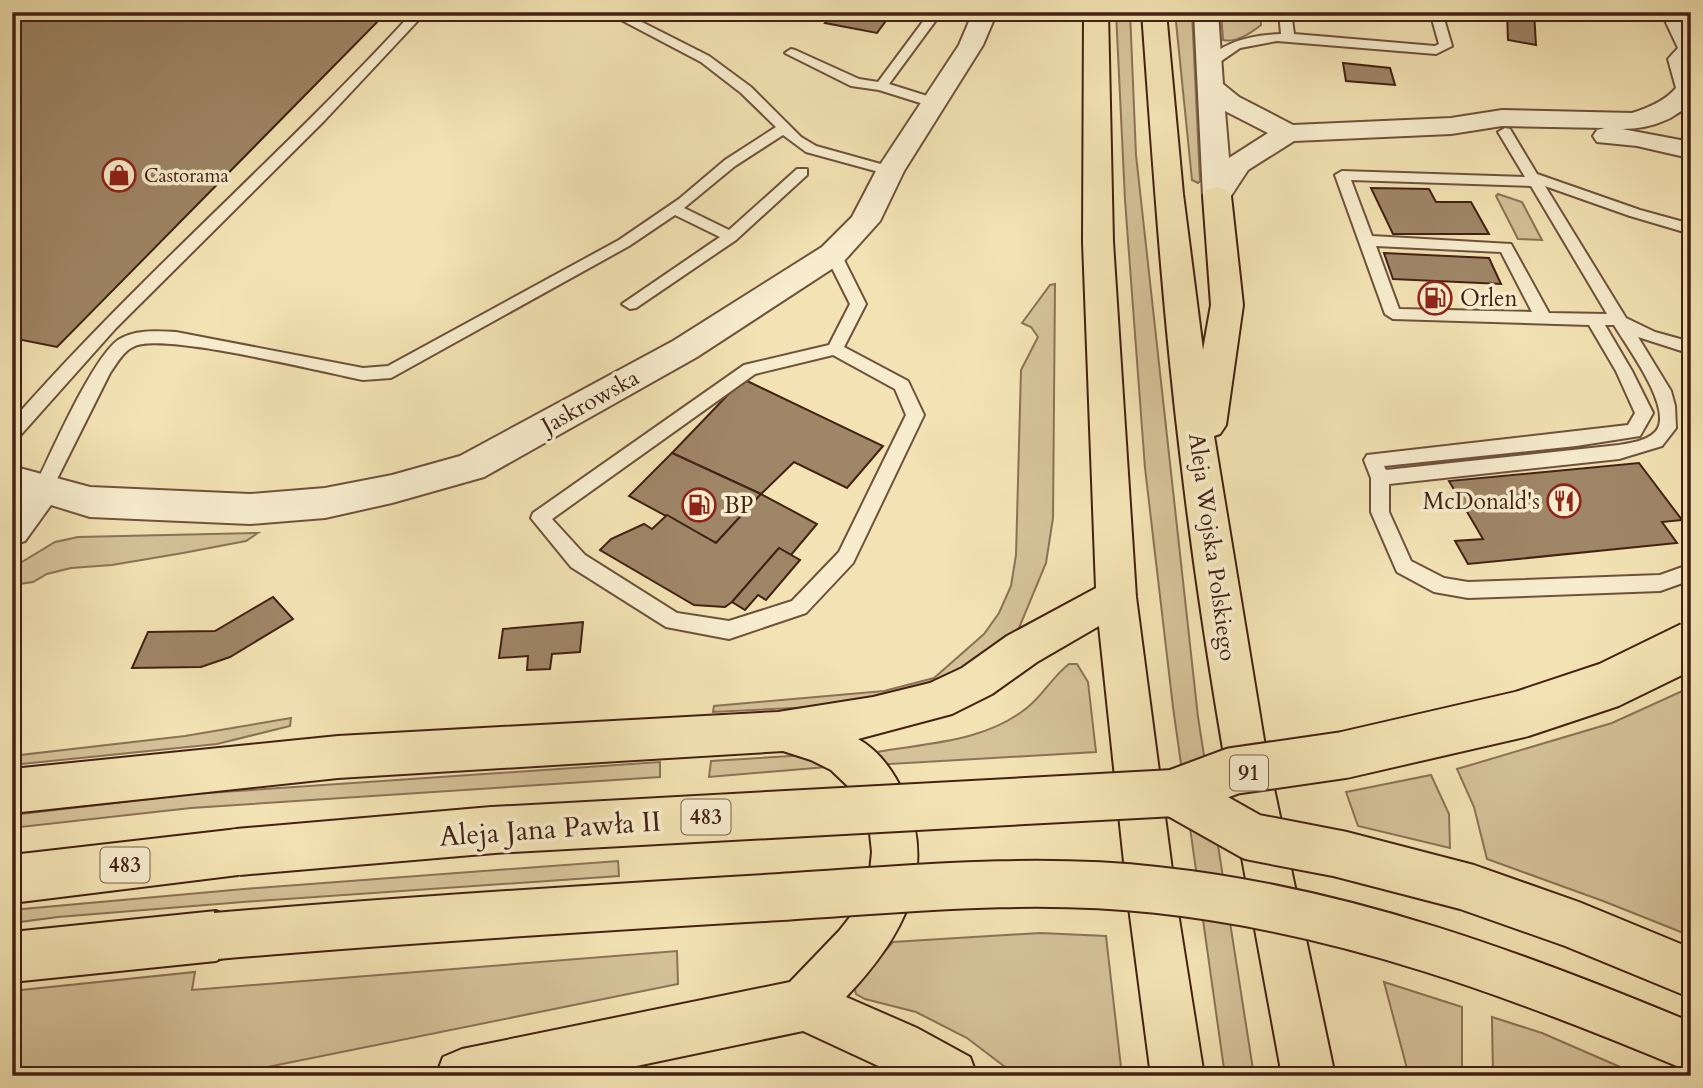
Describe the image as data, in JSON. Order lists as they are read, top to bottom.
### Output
{
  "streets": {
    "main road": [
      "Aleja Wojska Polskiego",
      "91",
      "483",
      "Aleja Jana Pawła II"
    ],
    "street": ["Jaskrowska"]
  },
  "places": {
    "shop": ["Castorama"],
    "fuel station": ["Orlen", "BP"],
    "restaurant": ["McDonald's"]
  }
}
